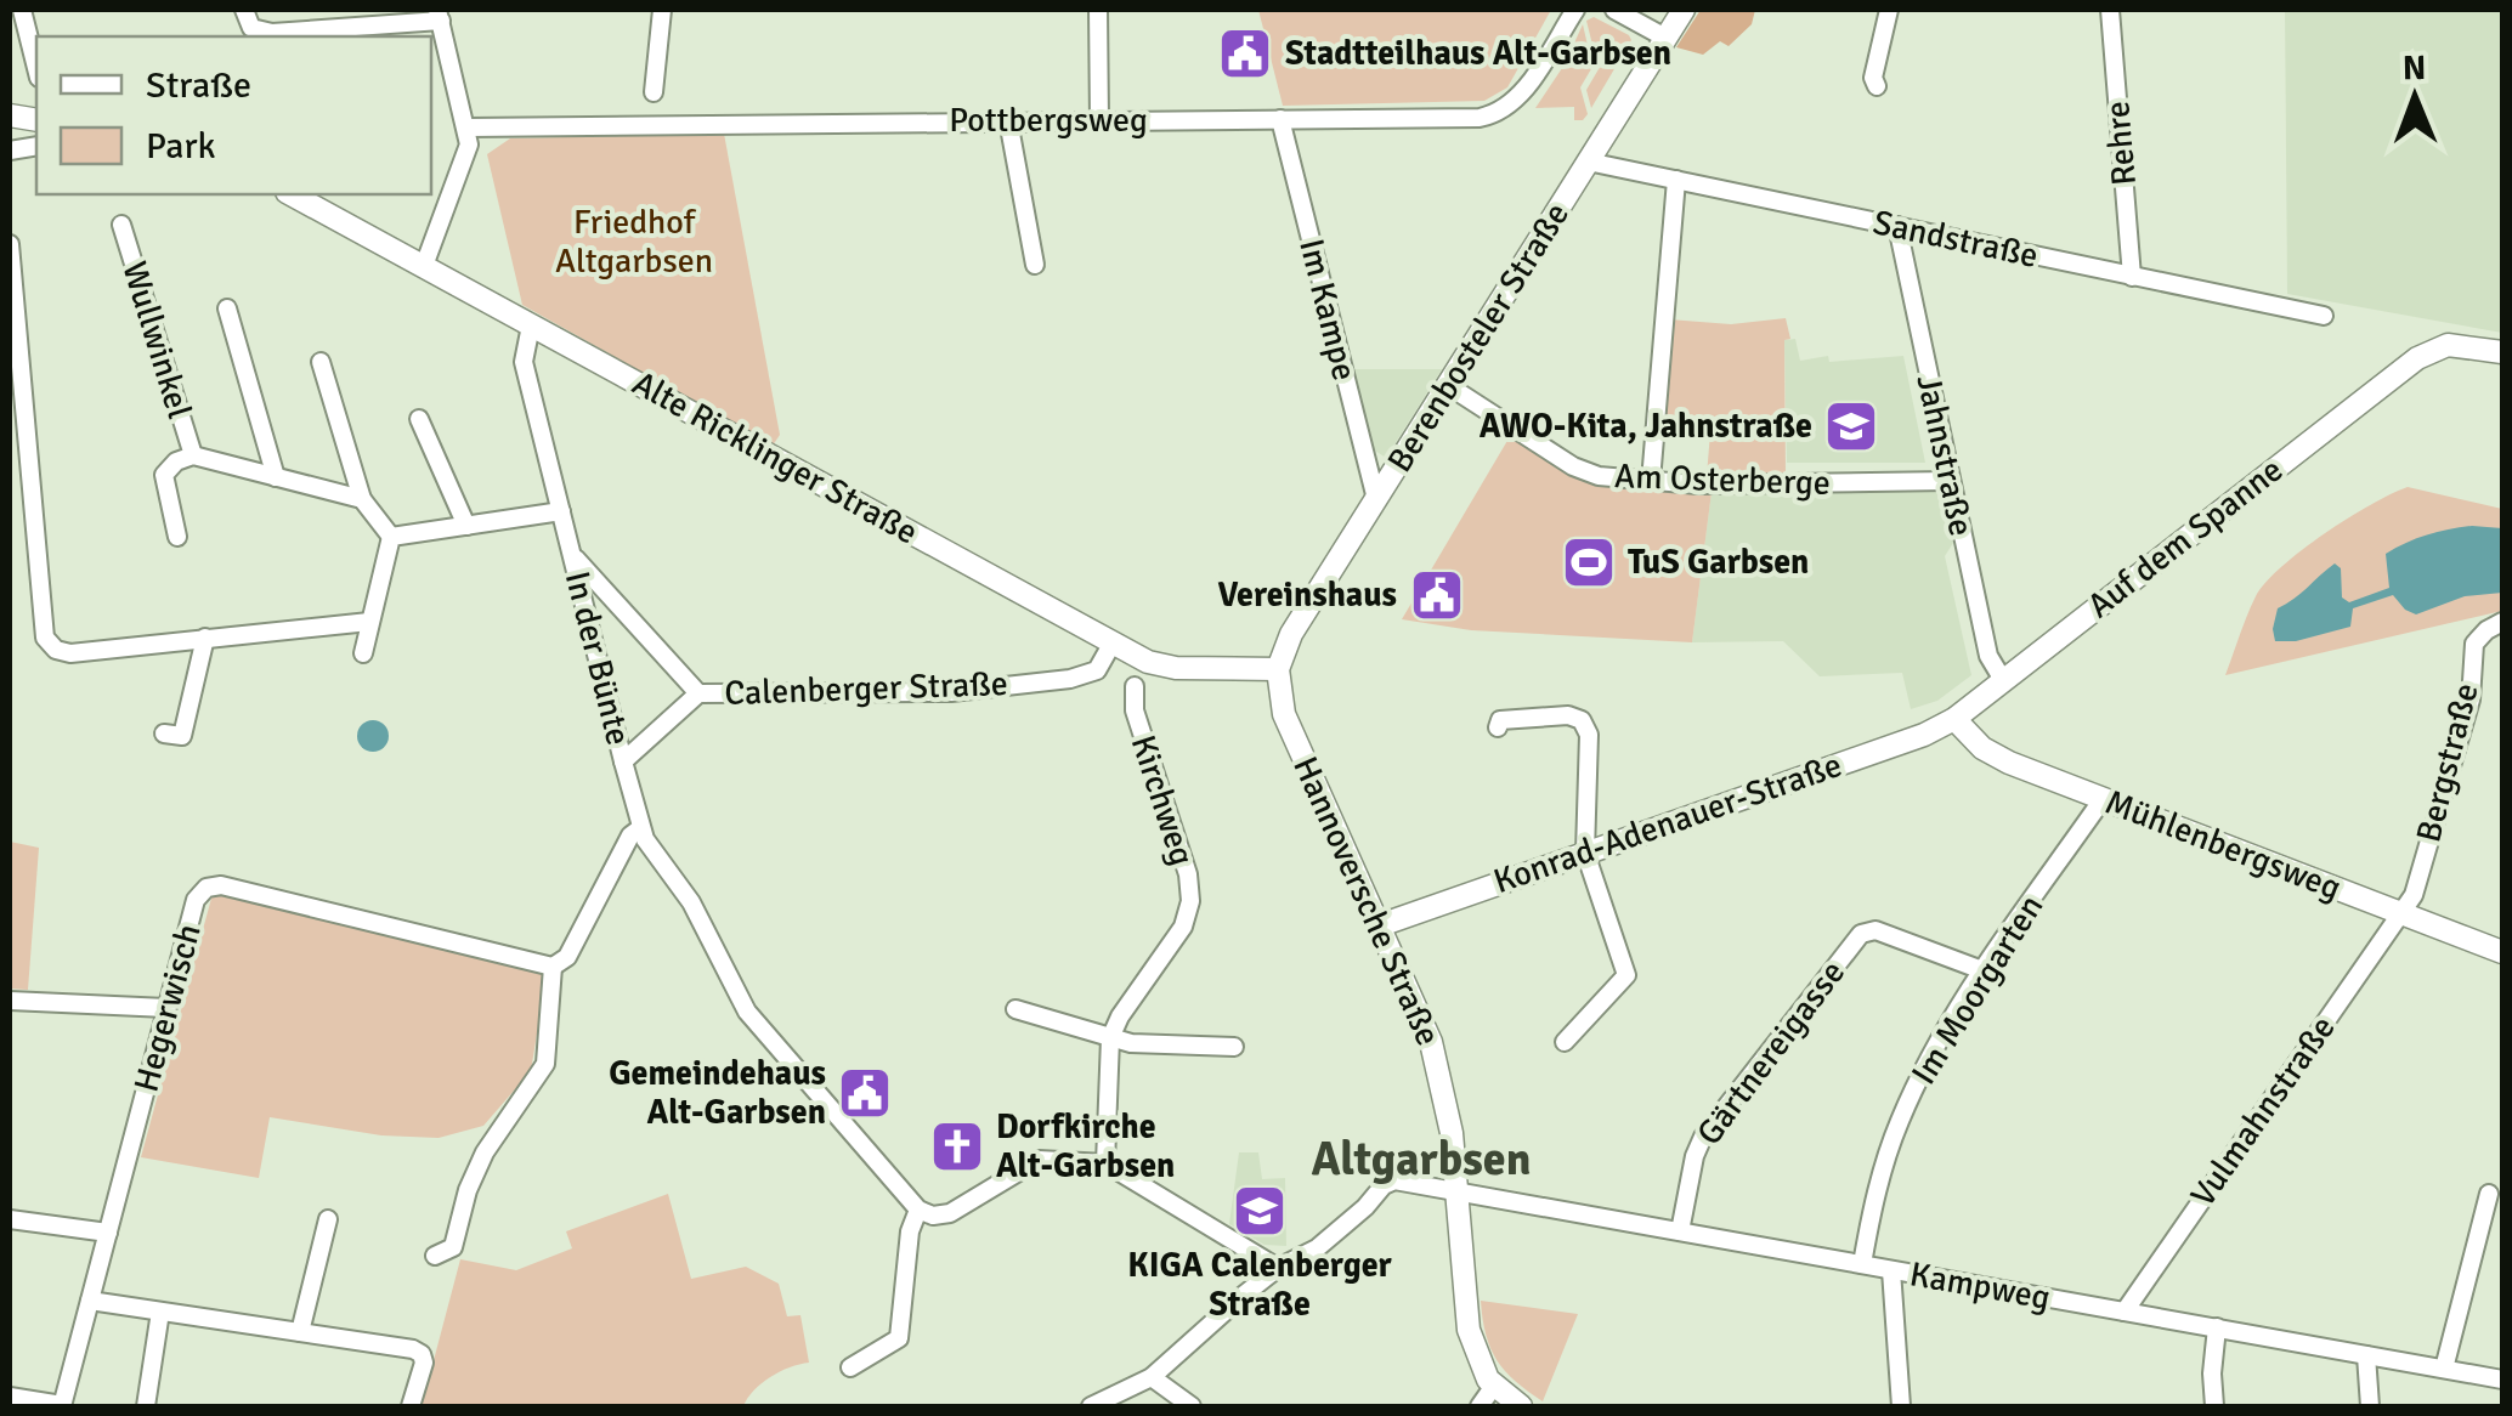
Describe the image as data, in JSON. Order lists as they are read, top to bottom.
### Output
{
  "streets": {
    "street": [
      "Pottbergsweg",
      "Rehre",
      "Sandstraße",
      "Im Kampe",
      "Berenbosteler Straße",
      "Wullwinkel",
      "Jahnstraße",
      "Alte Ricklinger Straße",
      "Am Osterberge",
      "Auf dem Spanne",
      "In der Bünte",
      "Calenberger Straße",
      "Bergstraße",
      "Kirchweg",
      "Konrad-Adenauer-Straße",
      "Mühlenbergsweg",
      "Hannoversche Straße",
      "Im Moorgarten",
      "Hegerwisch",
      "Gärtnereigasse",
      "Vulmahnstraße",
      "Kampweg"
    ]
  },
  "crossings": [
    ["Pottbergsweg", "Im Kampe"],
    ["Rehre", "Sandstraße"],
    ["Sandstraße", "Berenbosteler Straße"],
    ["Sandstraße", "Jahnstraße"],
    ["Im Kampe", "Berenbosteler Straße"],
    ["Berenbosteler Straße", "Alte Ricklinger Straße"],
    ["Berenbosteler Straße", "Am Osterberge"],
    ["Berenbosteler Straße", "Hannoversche Straße"],
    ["Jahnstraße", "Am Osterberge"],
    ["Jahnstraße", "Auf dem Spanne"],
    ["Alte Ricklinger Straße", "In der Bünte"],
    ["Alte Ricklinger Straße", "Calenberger Straße"],
    ["Alte Ricklinger Straße", "Hannoversche Straße"],
    ["Auf dem Spanne", "Konrad-Adenauer-Straße"],
    ["Auf dem Spanne", "Mühlenbergsweg"],
    ["In der Bünte", "Calenberger Straße"],
    ["Bergstraße", "Mühlenbergsweg"],
    ["Bergstraße", "Vulmahnstraße"],
    ["Konrad-Adenauer-Straße", "Mühlenbergsweg"],
    ["Konrad-Adenauer-Straße", "Hannoversche Straße"],
    ["Mühlenbergsweg", "Im Moorgarten"],
    ["Mühlenbergsweg", "Vulmahnstraße"],
    ["Hannoversche Straße", "Kampweg"],
    ["Im Moorgarten", "Gärtnereigasse"],
    ["Im Moorgarten", "Kampweg"],
    ["Gärtnereigasse", "Kampweg"],
    ["Vulmahnstraße", "Kampweg"]
  ],
  "districts": ["Altgarbsen"],
  "parks": ["Friedhof Altgarbsen"],
  "places": {
    "public building": ["Stadtteilhaus Alt-Garbsen", "Vereinshaus", "Gemeindehaus Alt-Garbsen"],
    "school or university": ["AWO-Kita, Jahnstraße", "KIGA Calenberger Straße"],
    "sports": ["TuS Garbsen"],
    "church": ["Dorfkirche Alt-Garbsen"]
  },
  "legend": ["Straße", "Park"],
  "north": "top"
}
